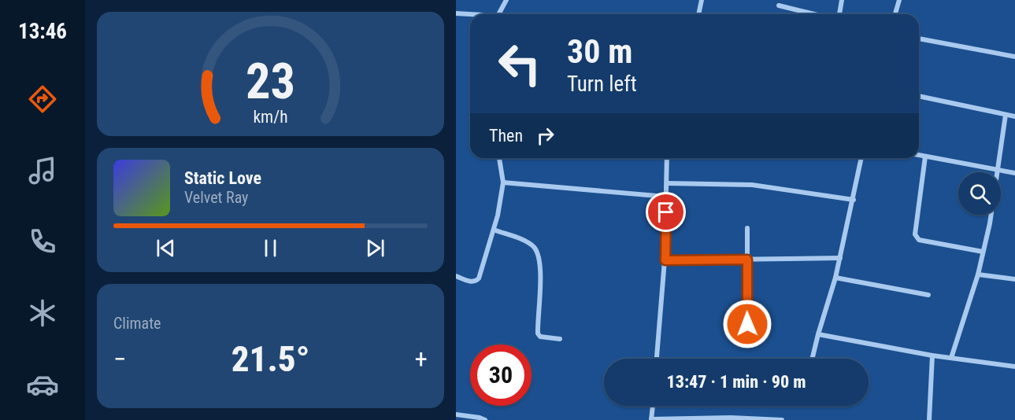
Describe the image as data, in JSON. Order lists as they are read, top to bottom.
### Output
{
  "page": {
    "tabs": "13:46",
    "turn": ["30 m", "Turn left"],
    "then": "Then",
    "song": ["Static Love", "Velvet Ray"],
    "tile": "Climate",
    "heat": ["−", "21.5°", "+"],
    "limit": "30",
    "trip": "13:47 · 1 min · 90 m",
    "gauge": ["23", "km/h"]
  }
}
